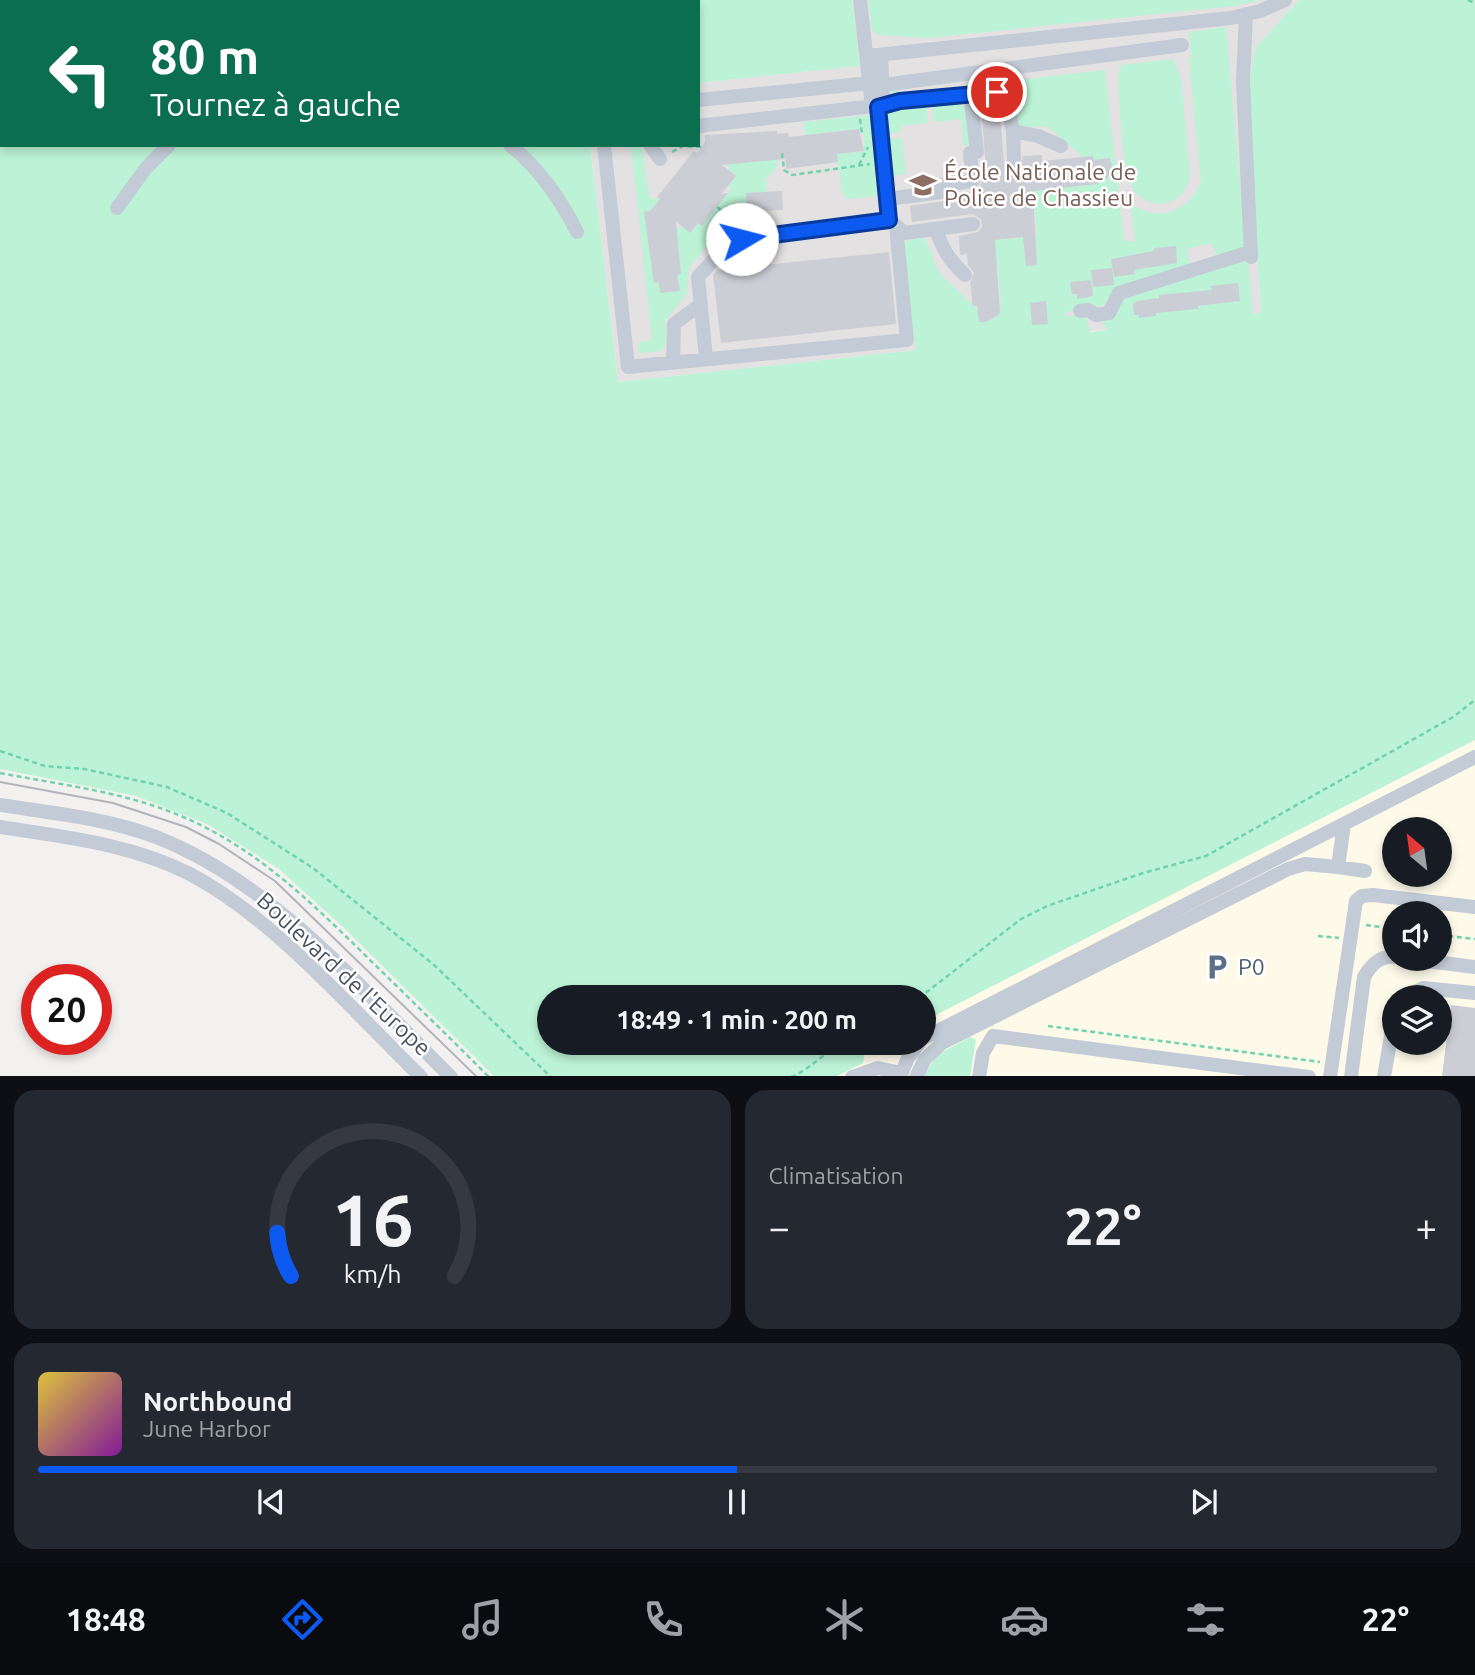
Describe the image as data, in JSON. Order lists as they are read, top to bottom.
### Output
{
  "streets": {
    "street": ["Boulevard de l'Europe"]
  },
  "places": {
    "school or university": ["École Nationale de Police de Chassieu"],
    "parking": ["P0"]
  },
  "north": "top left",
  "page": {
    "turn": ["80 m", "Tournez à gauche"],
    "limit": "20",
    "trip": "18:49 · 1 min · 200 m",
    "tile": "Climatisation",
    "heat": ["−", "22°", "+"],
    "song": ["Northbound", "June Harbor"],
    "tabs": ["18:48", "22°"],
    "gauge": ["16", "km/h"]
  }
}
